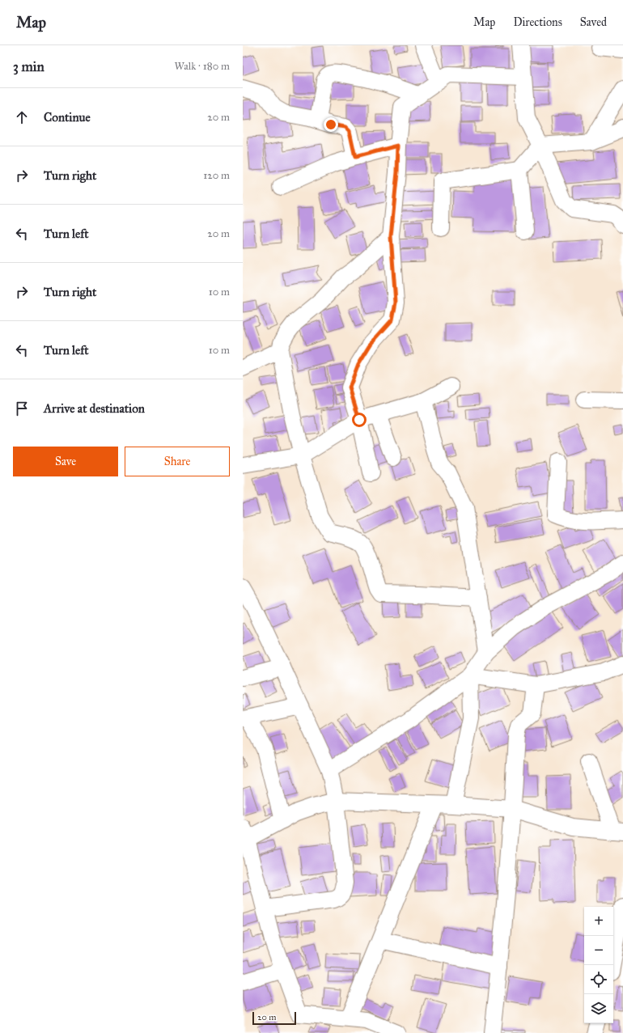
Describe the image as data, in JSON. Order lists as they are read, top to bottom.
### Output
{
  "scale_bar": "20 m",
  "page": {
    "header": "Map",
    "nav": ["Map", "Directions", "Saved"],
    "heading": ["3 min", "Walk · 180 m"],
    "list": [
      ["Continue", "20 m"],
      ["Turn right", "120 m"],
      ["Turn left", "20 m"],
      ["Turn right", "10 m"],
      ["Turn left", "10 m"],
      "Arrive at destination"
    ],
    "buttons": ["Save", "Share"],
    "map_buttons": ["+", "−"],
    "scale": "20 m"
  }
}
